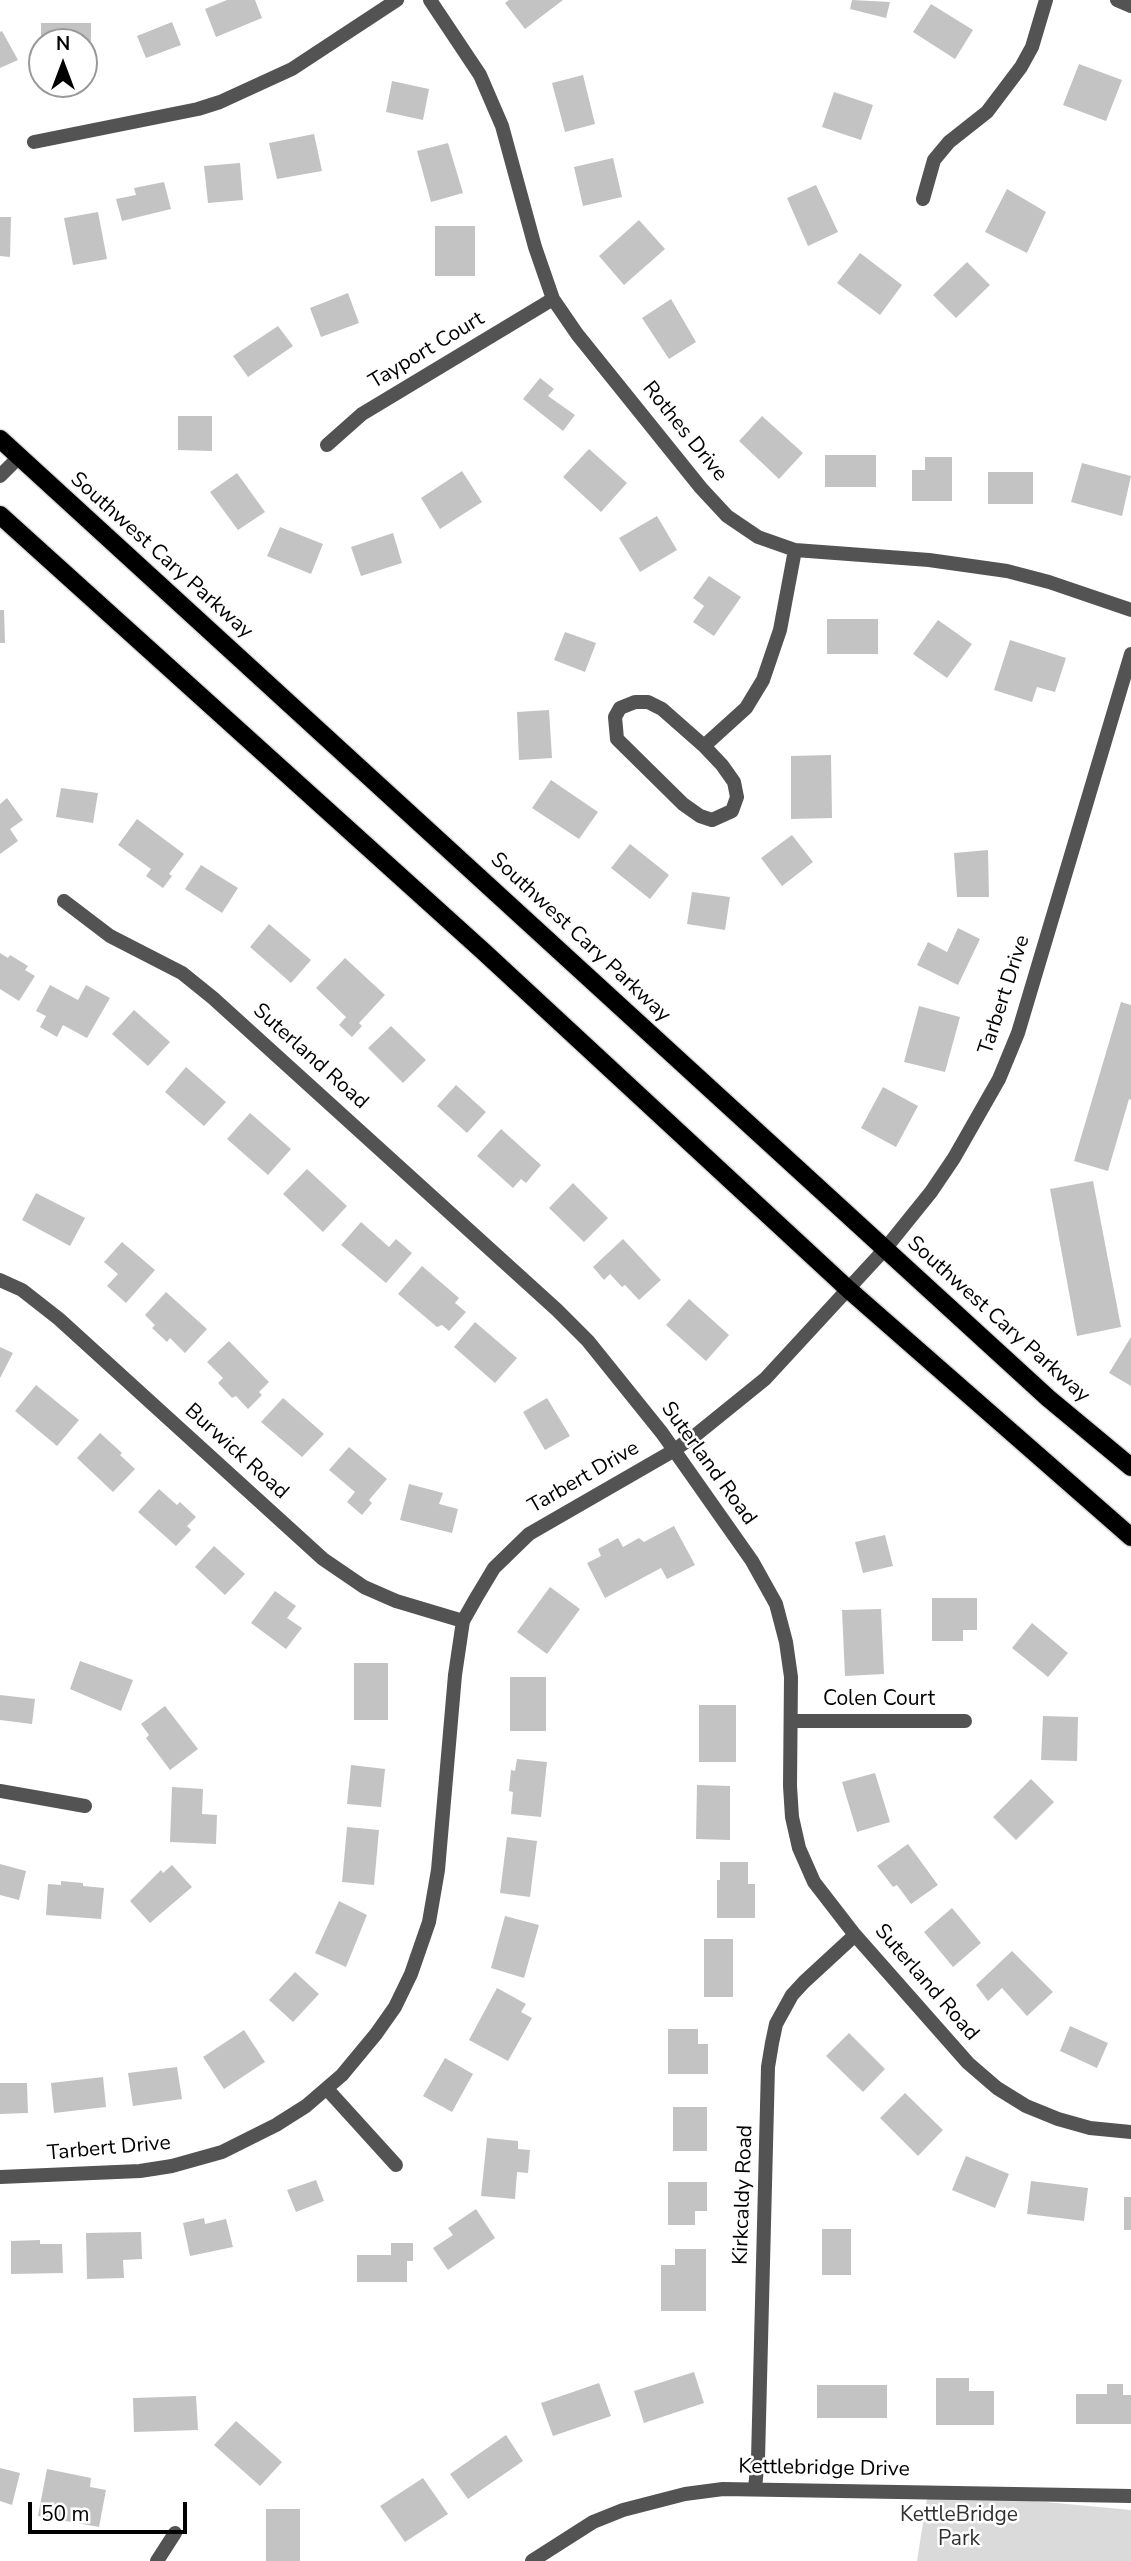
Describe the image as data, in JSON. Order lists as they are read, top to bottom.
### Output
{
  "streets": {
    "main road": ["Southwest Cary Parkway"],
    "street": [
      "Tayport Court",
      "Rothes Drive",
      "Tarbert Drive",
      "Suterland Road",
      "Burwick Road",
      "Colen Court",
      "Kirkcaldy Road",
      "Kettlebridge Drive"
    ]
  },
  "crossings": [
    ["Tayport Court", "Rothes Drive"],
    ["Southwest Cary Parkway", "Tarbert Drive"],
    ["Tarbert Drive", "Suterland Road"],
    ["Tarbert Drive", "Burwick Road"],
    ["Suterland Road", "Colen Court"],
    ["Suterland Road", "Kirkcaldy Road"],
    ["Kirkcaldy Road", "Kettlebridge Drive"]
  ],
  "parks": ["KettleBridge Park"],
  "scale_bar": "50 m",
  "north": "top"
}
